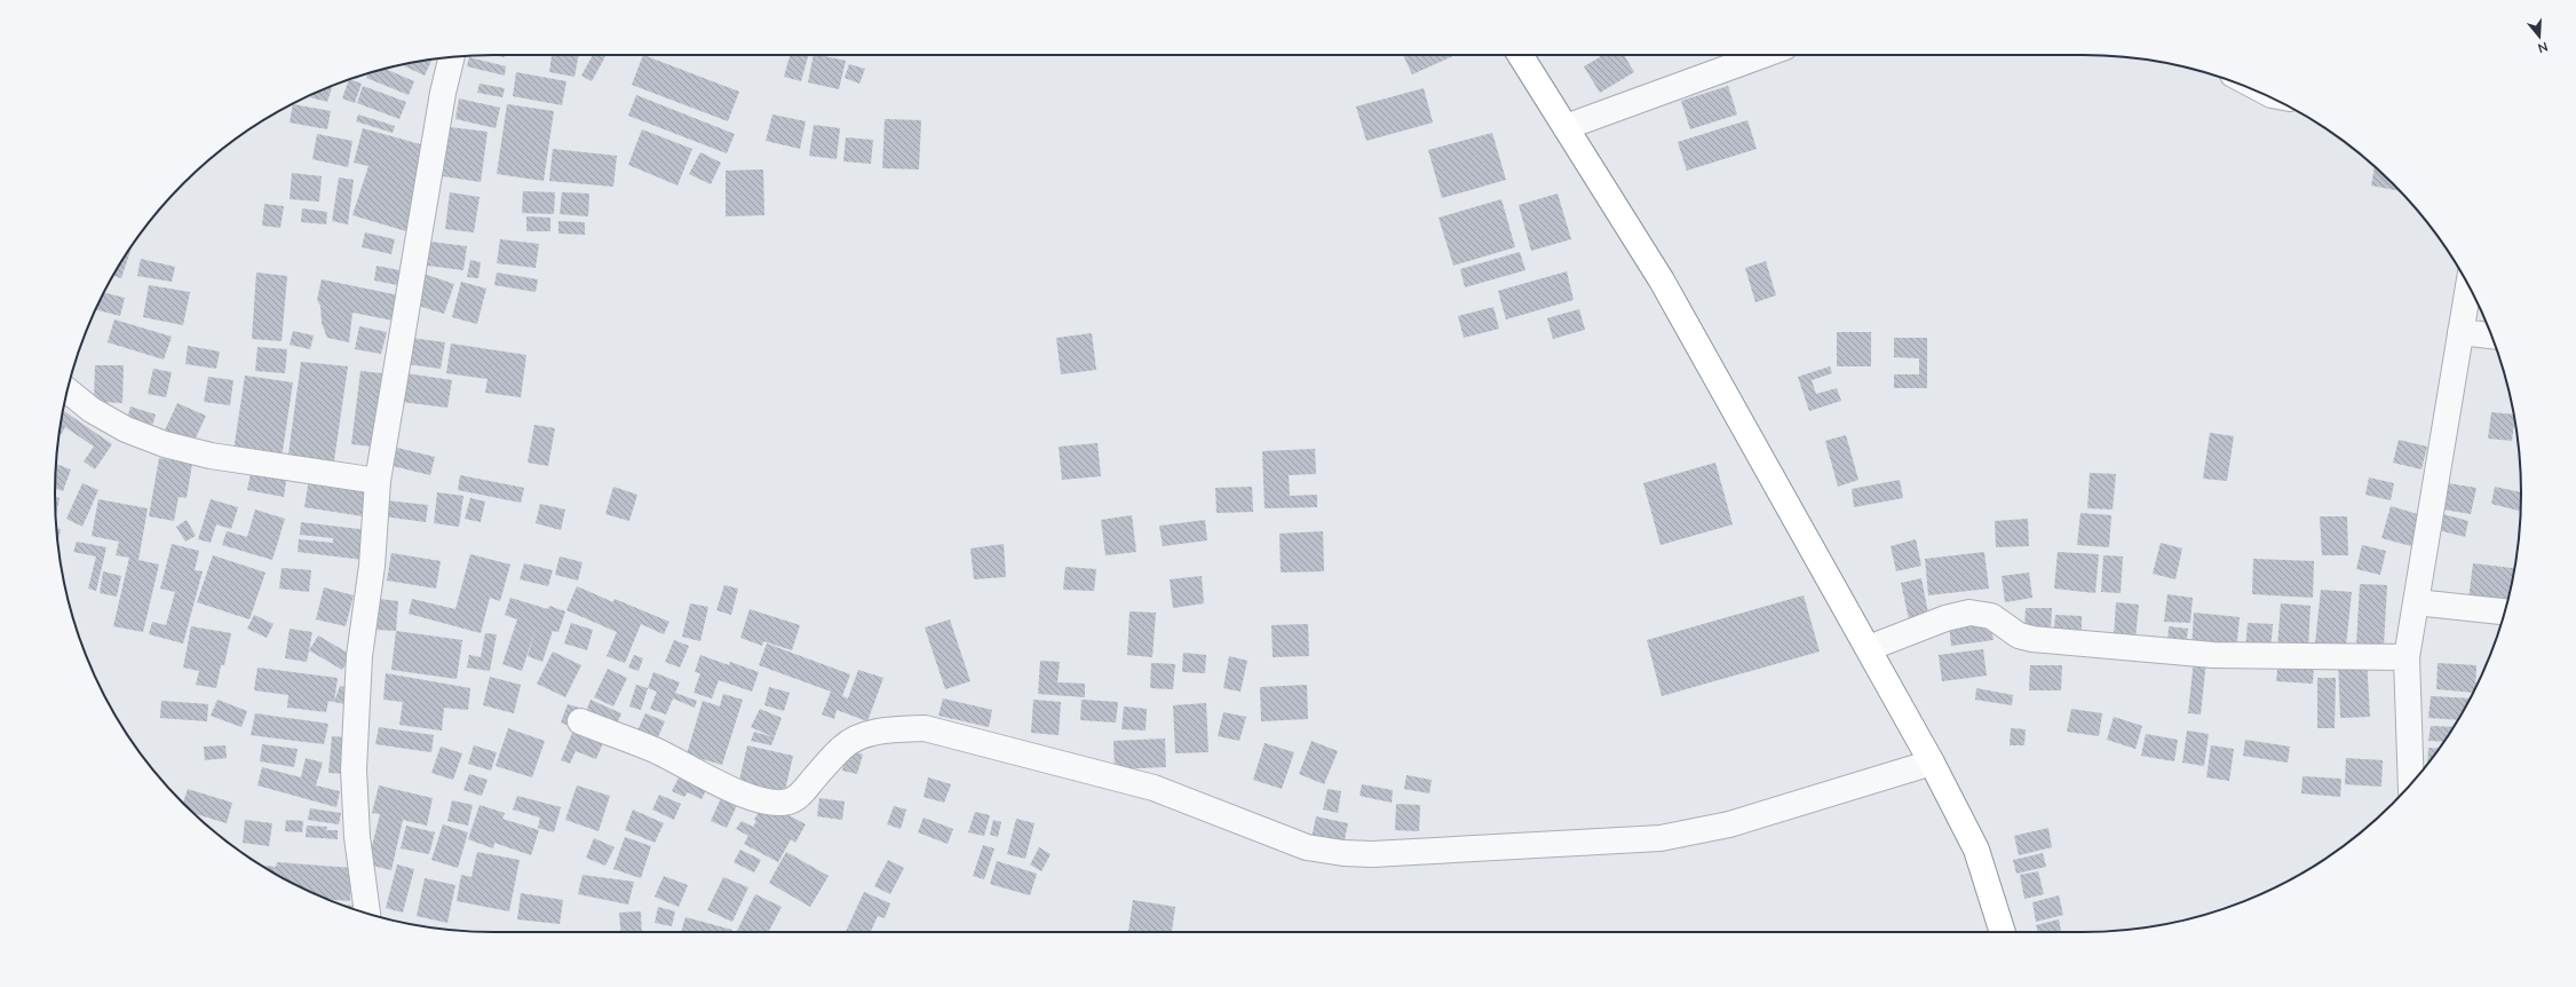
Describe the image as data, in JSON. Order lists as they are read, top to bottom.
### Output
{
  "north": "bottom"
}
